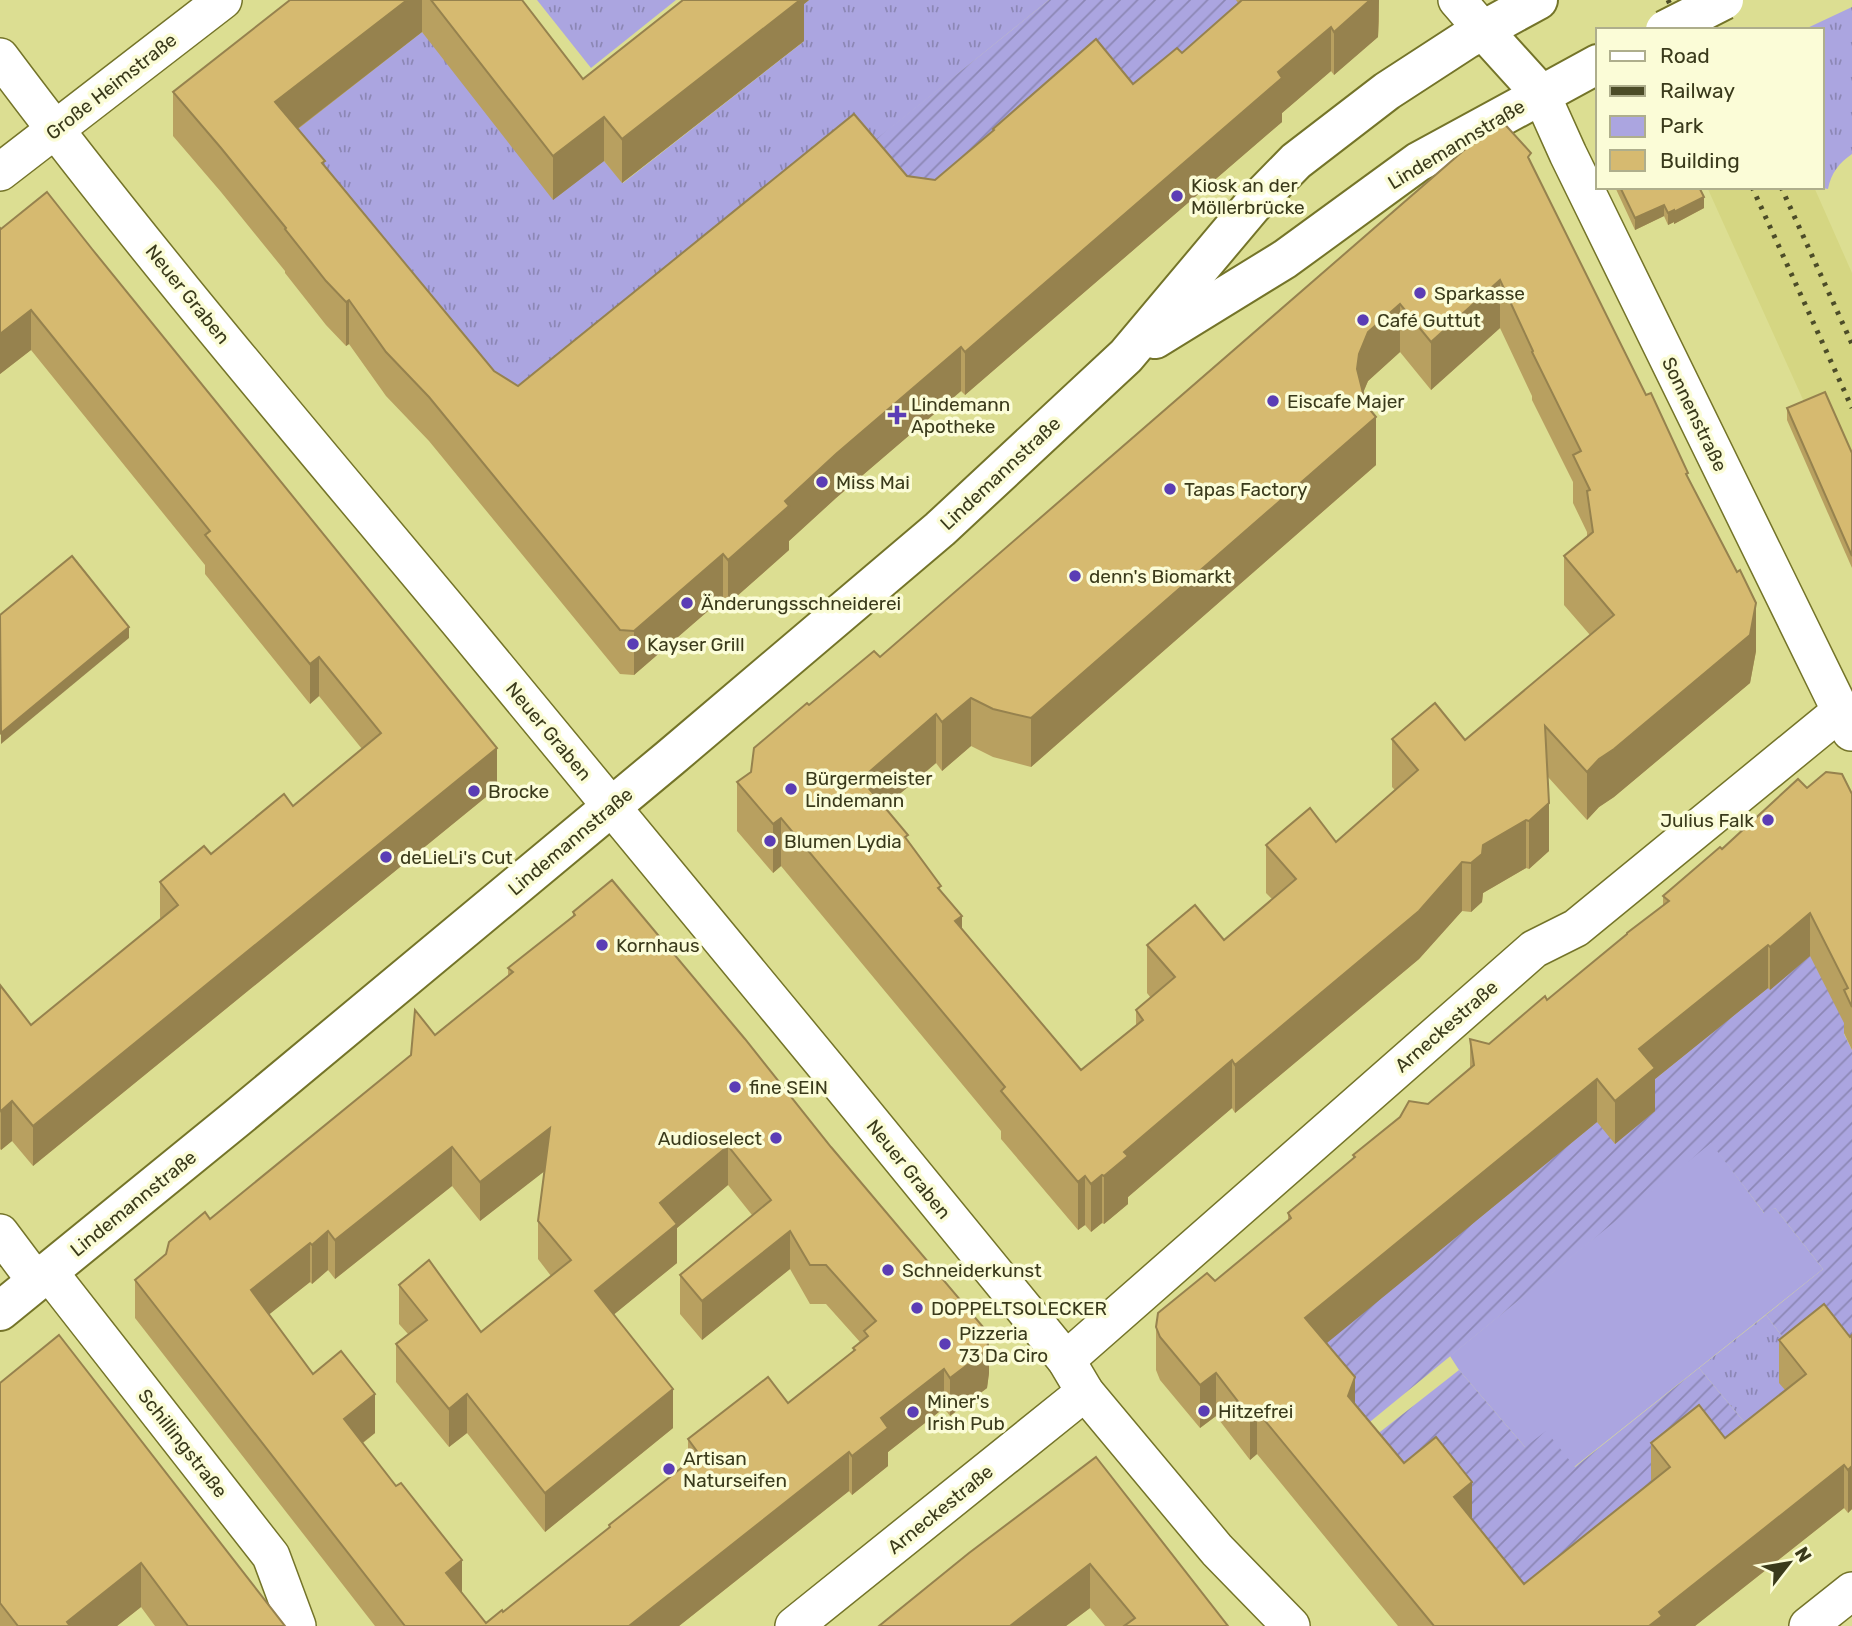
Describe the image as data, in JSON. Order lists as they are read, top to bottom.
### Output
{
  "streets": {
    "main road": ["Lindemannstraße"],
    "street": [
      "Große Heimstraße",
      "Neuer Graben",
      "Sonnenstraße",
      "Arneckestraße",
      "Schillingstraße"
    ]
  },
  "crossings": [
    ["Große Heimstraße", "Neuer Graben"],
    ["Lindemannstraße", "Neuer Graben"],
    ["Lindemannstraße", "Sonnenstraße"],
    ["Lindemannstraße", "Schillingstraße"],
    ["Neuer Graben", "Arneckestraße"],
    ["Sonnenstraße", "Arneckestraße"]
  ],
  "places": {
    "other": [
      "Kiosk an der Möllerbrücke",
      "Sparkasse",
      "Café Guttut",
      "Eiscafe Majer",
      "Miss Mai",
      "Tapas Factory",
      "denn's Biomarkt",
      "Änderungsschneiderei",
      "Kayser Grill",
      "Bürgermeister Lindemann",
      "Brocke",
      "Julius Falk",
      "Blumen Lydia",
      "deLieLi's Cut",
      "Kornhaus",
      "fine SEIN",
      "Audioselect",
      "Schneiderkunst",
      "DOPPELTSOLECKER",
      "Pizzeria 73 Da Ciro",
      "Hitzefrei",
      "Miner's Irish Pub",
      "Artisan Naturseifen"
    ],
    "health": ["Lindemann Apotheke"]
  },
  "legend": [
    "Road",
    "Railway",
    "Park",
    "Building"
  ],
  "north": "top right"
}
